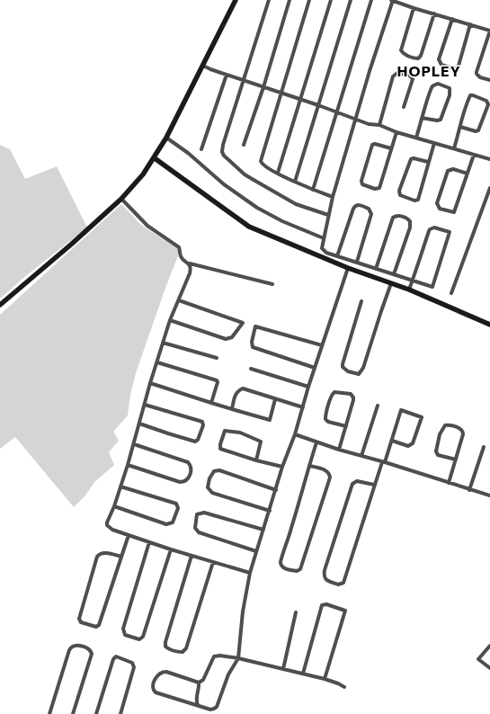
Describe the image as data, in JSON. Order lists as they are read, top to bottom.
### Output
{
  "districts": ["HOPLEY"]
}
